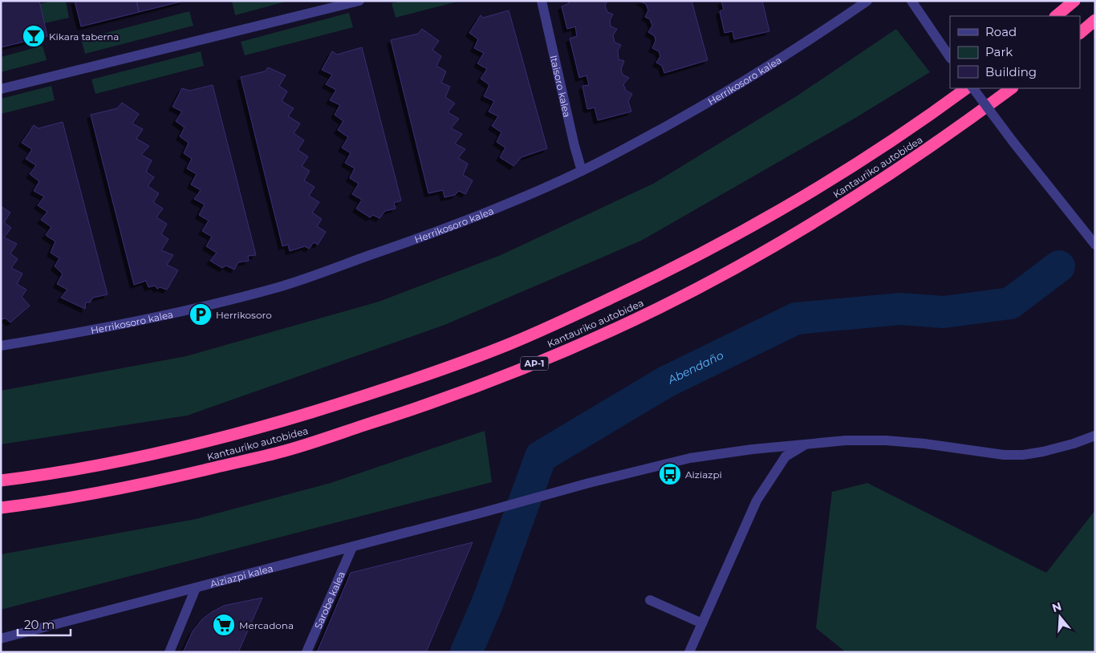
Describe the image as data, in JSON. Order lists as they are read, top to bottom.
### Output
{
  "streets": {
    "highway": ["Kantauriko autobidea", "AP-1"],
    "street": [
      "Herrikosoro kalea",
      "Itaisoro kalea",
      "Aiziazpi kalea",
      "Sarobe kalea"
    ]
  },
  "crossings": [
    ["Herrikosoro kalea", "Itaisoro kalea"],
    ["Aiziazpi kalea", "Sarobe kalea"]
  ],
  "water": ["Abendaño"],
  "places": {
    "bar": ["Kikara taberna"],
    "parking": ["Herrikosoro"],
    "bus stop": ["Aiziazpi"],
    "supermarket": ["Mercadona"]
  },
  "legend": ["Road", "Park", "Building"],
  "scale_bar": "20 m",
  "north": "top"
}
